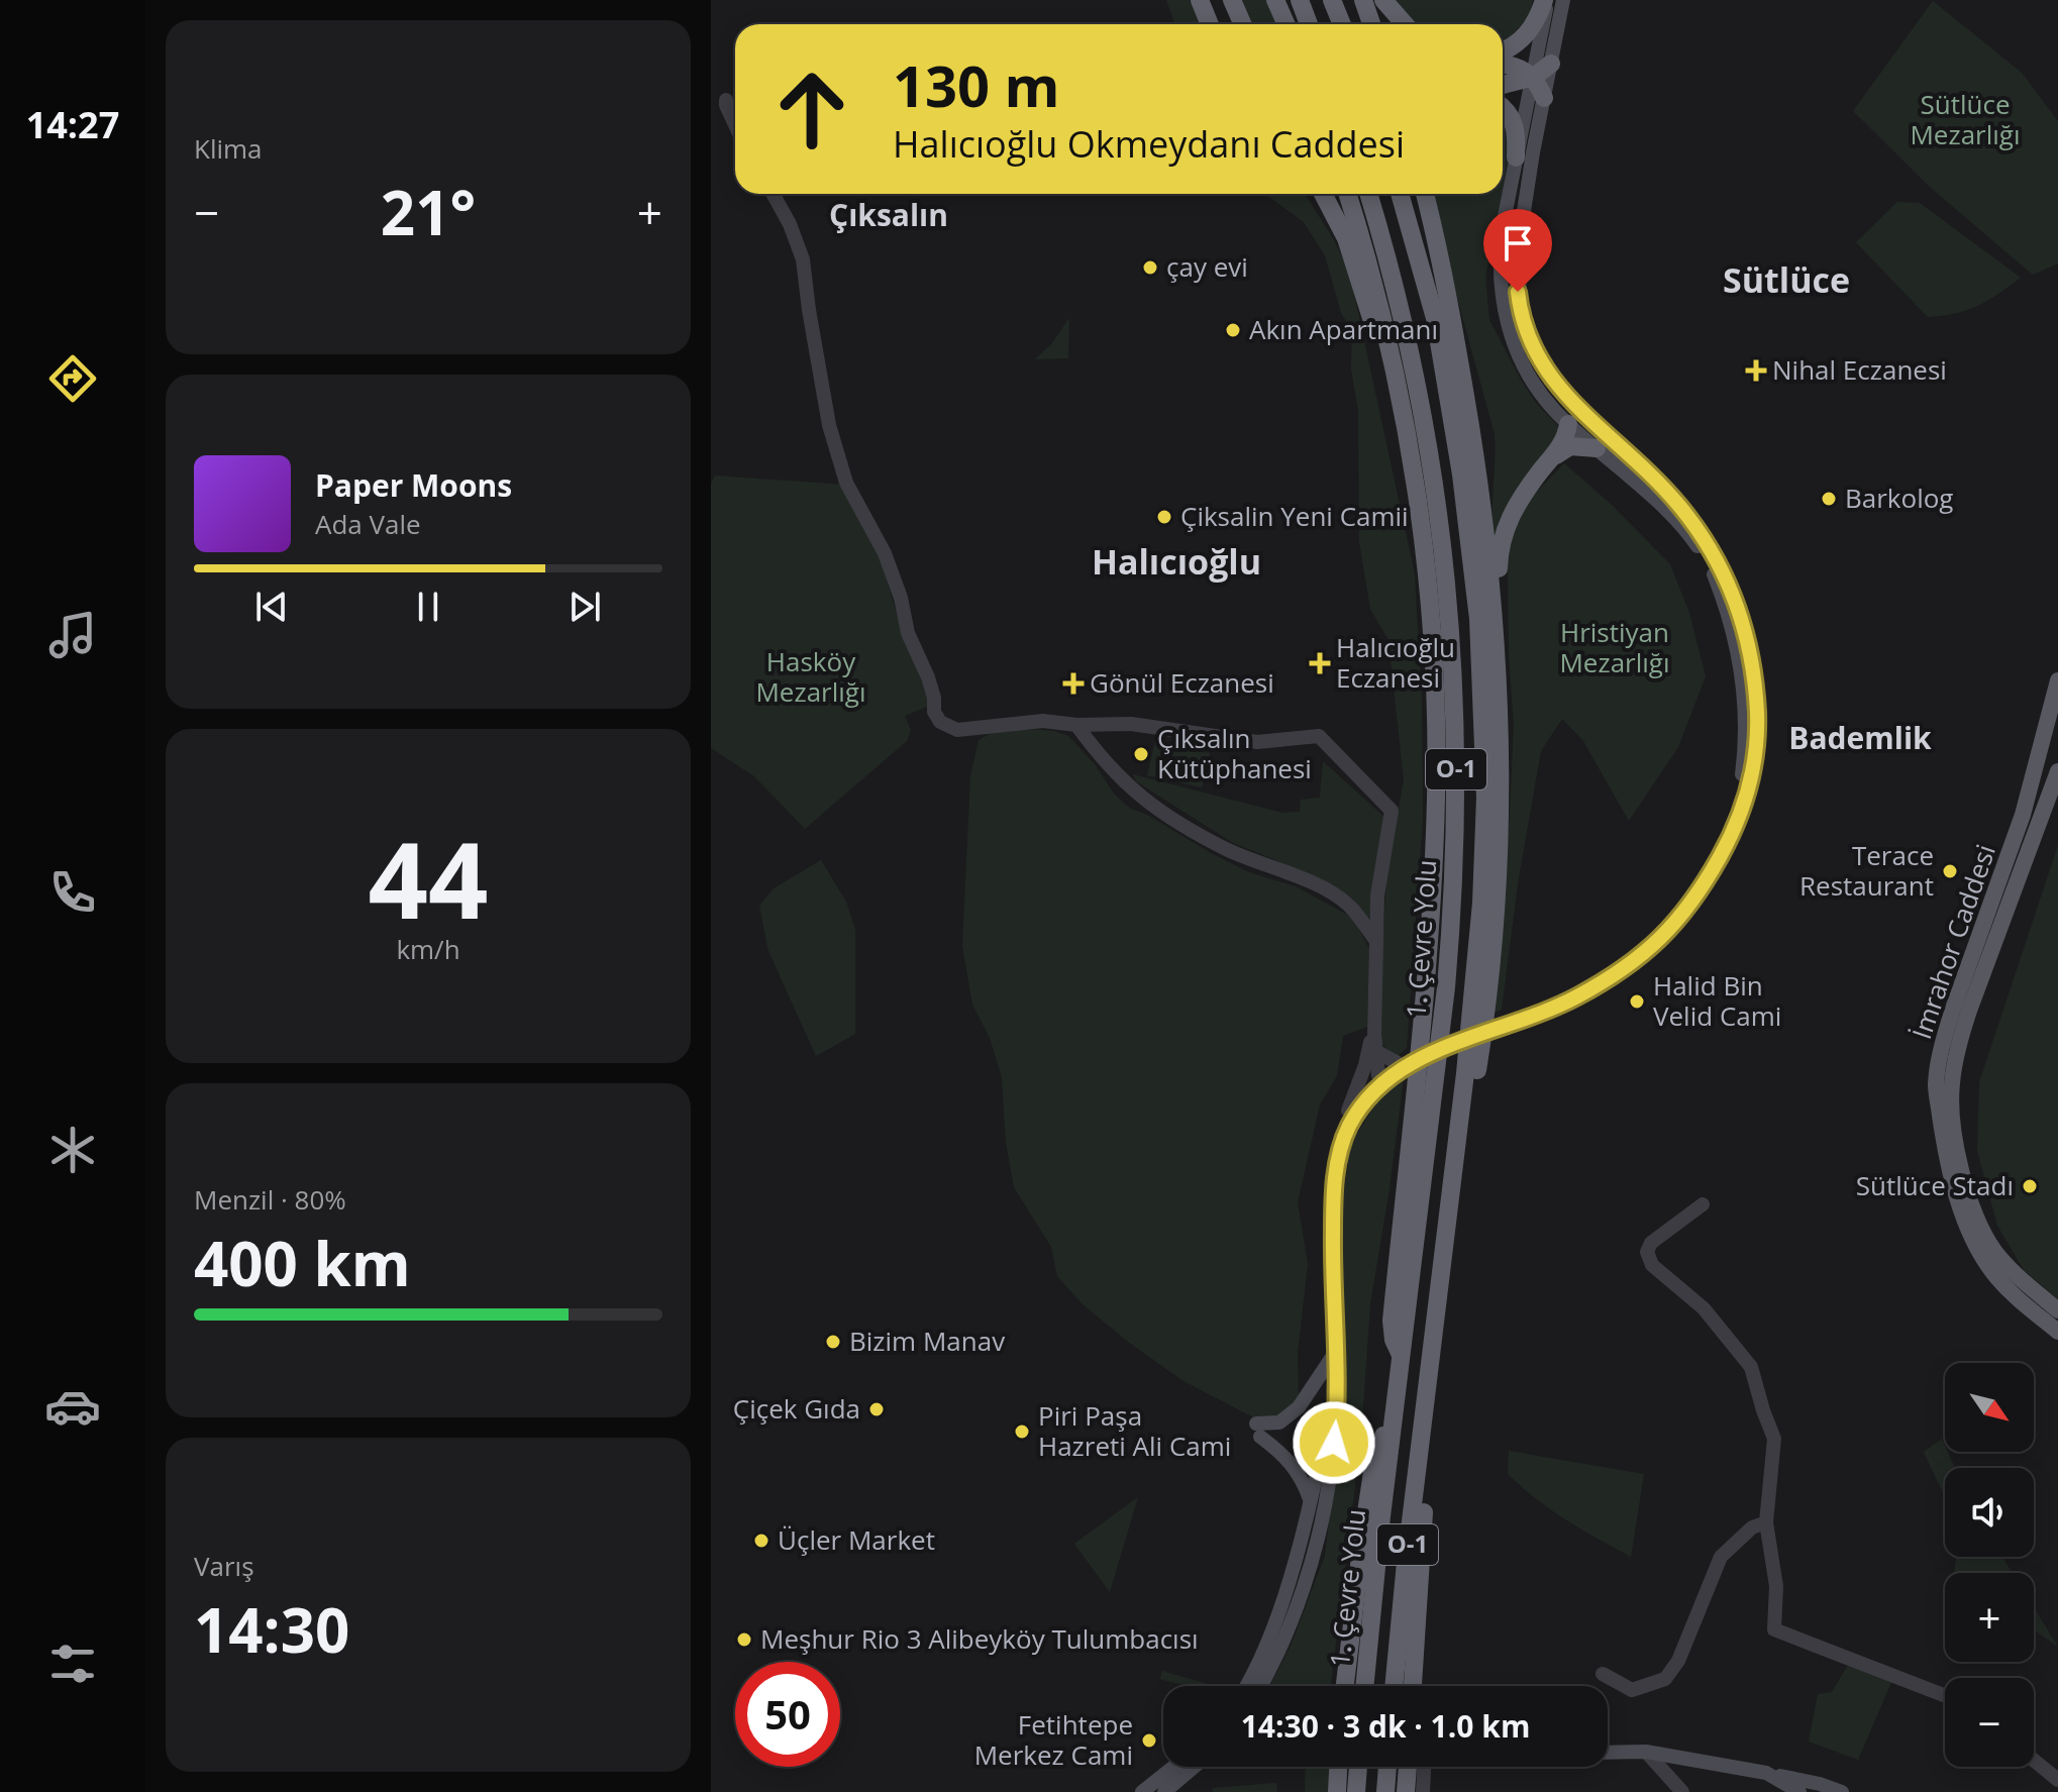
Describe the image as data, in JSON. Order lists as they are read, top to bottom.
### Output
{
  "streets": {
    "highway": ["O-1", "1. Çevre Yolu"],
    "main road": ["İmrahor Caddesi"]
  },
  "crossings": [
    ["O-1", "1. Çevre Yolu"]
  ],
  "districts": [
    "Çıksalın",
    "Sütlüce",
    "Halıcıoğlu",
    "Bademlik"
  ],
  "parks": ["Sütlüce Mezarlığı", "Hristiyan Mezarlığı", "Hasköy Mezarlığı"],
  "places": {
    "other": [
      "çay evi",
      "Akın Apartmanı",
      "Barkolog",
      "Çiksalin Yeni Camii",
      "Çıksalın Kütüphanesi",
      "Terace Restaurant",
      "Halid Bin Velid Cami",
      "Sütlüce Stadı",
      "Bizim Manav",
      "Çiçek Gıda",
      "Piri Paşa Hazreti Ali Cami",
      "Üçler Market",
      "Meşhur Rio 3 Alibeyköy Tulumbacısı",
      "Fetihtepe Merkez Cami"
    ],
    "health": ["Nihal Eczanesi", "Halıcıoğlu Eczanesi", "Gönül Eczanesi"]
  },
  "north": "bottom right",
  "page": {
    "tabs": "14:27",
    "tile": [
      "Klima",
      ["44", "km/h"],
      ["Menzil · 80%", "400 km"],
      ["Varış", "14:30"]
    ],
    "turn": ["130 m", "Halıcıoğlu Okmeydanı Caddesi"],
    "heat": ["−", "21°", "+"],
    "song": ["Paper Moons", "Ada Vale"],
    "map_buttons": ["+", "−"],
    "limit": "50",
    "trip": "14:30 · 3 dk · 1.0 km"
  }
}
